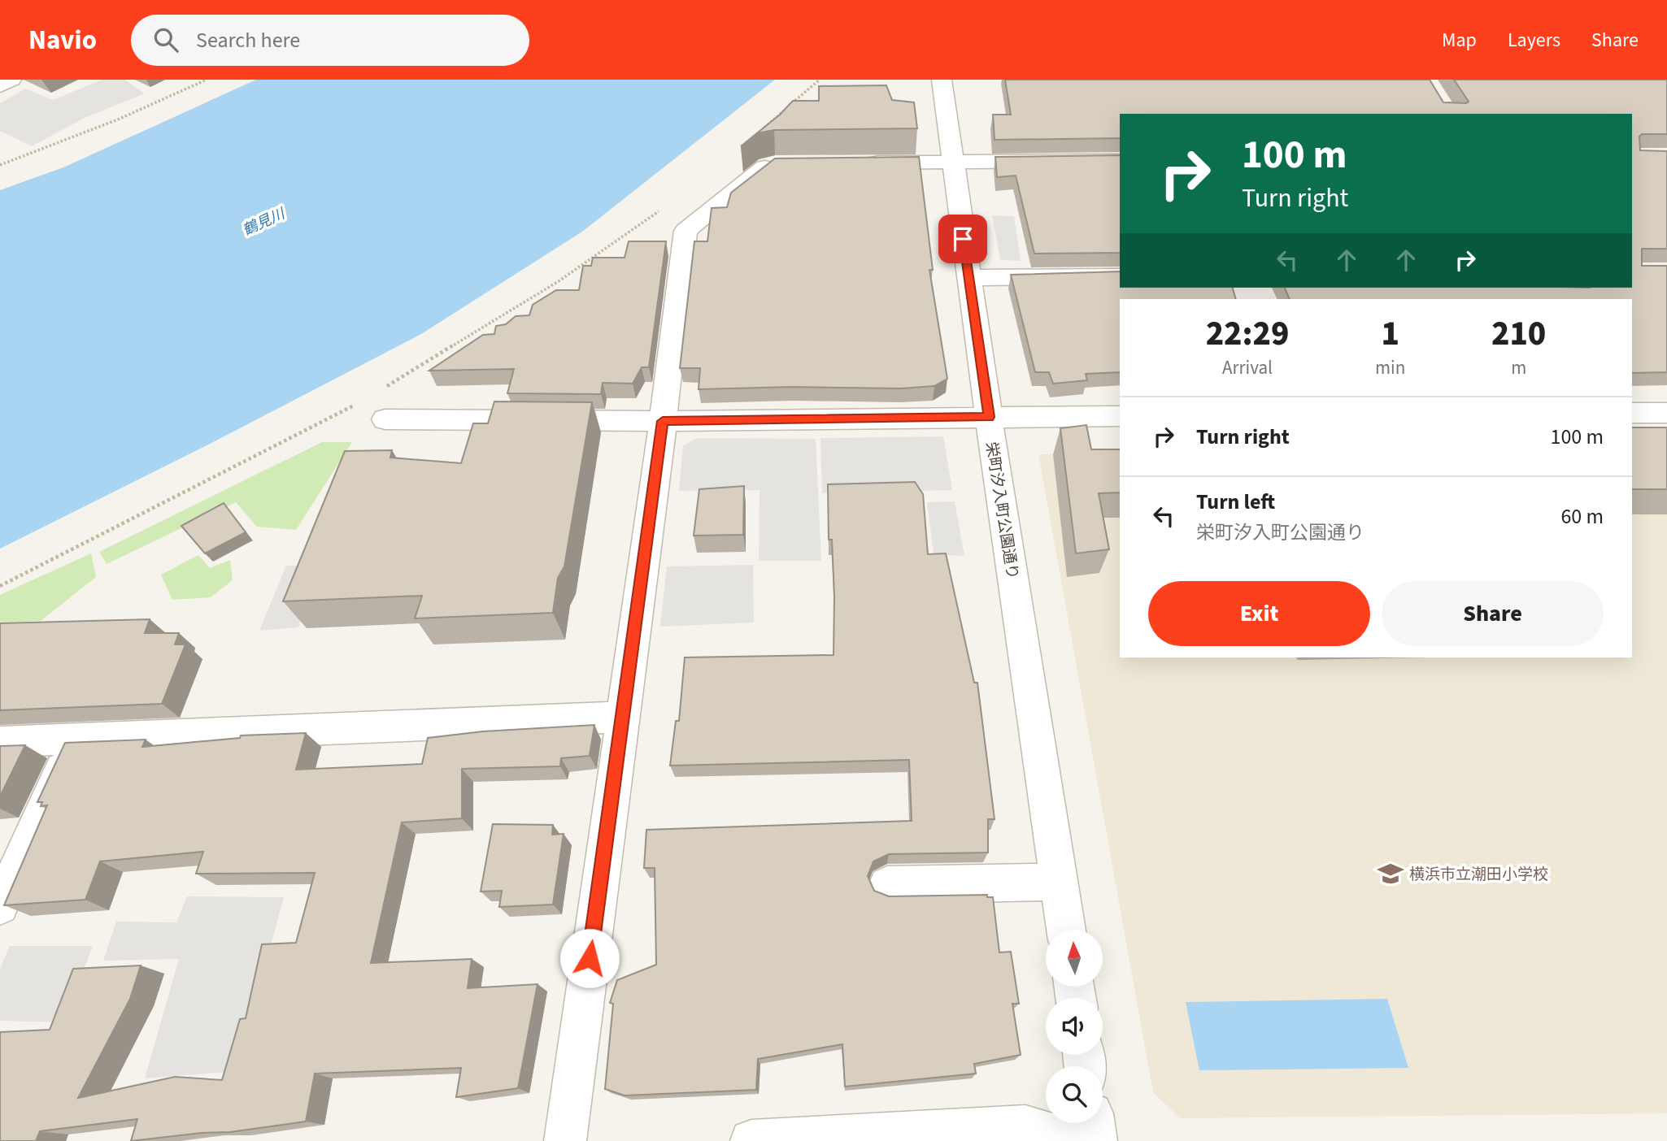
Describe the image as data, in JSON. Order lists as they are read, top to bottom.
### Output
{
  "streets": {
    "street": ["栄町汐入町公園通り"]
  },
  "water": ["鶴見川"],
  "places": {
    "school or university": ["横浜市立潮田小学校"]
  },
  "north": "top",
  "page": {
    "header": "Navio",
    "search": "Search here",
    "nav": ["Map", "Layers", "Share"],
    "turn": ["100 m", "Turn right"],
    "eta": [
      "22:29",
      "Arrival",
      "1",
      "min",
      "210",
      "m"
    ],
    "list": [
      {
        "name": "Turn right",
        "value": "100 m"
      },
      {
        "name": "Turn left",
        "note": "栄町汐入町公園通り",
        "value": "60 m"
      }
    ],
    "buttons": ["Exit", "Share"]
  }
}
